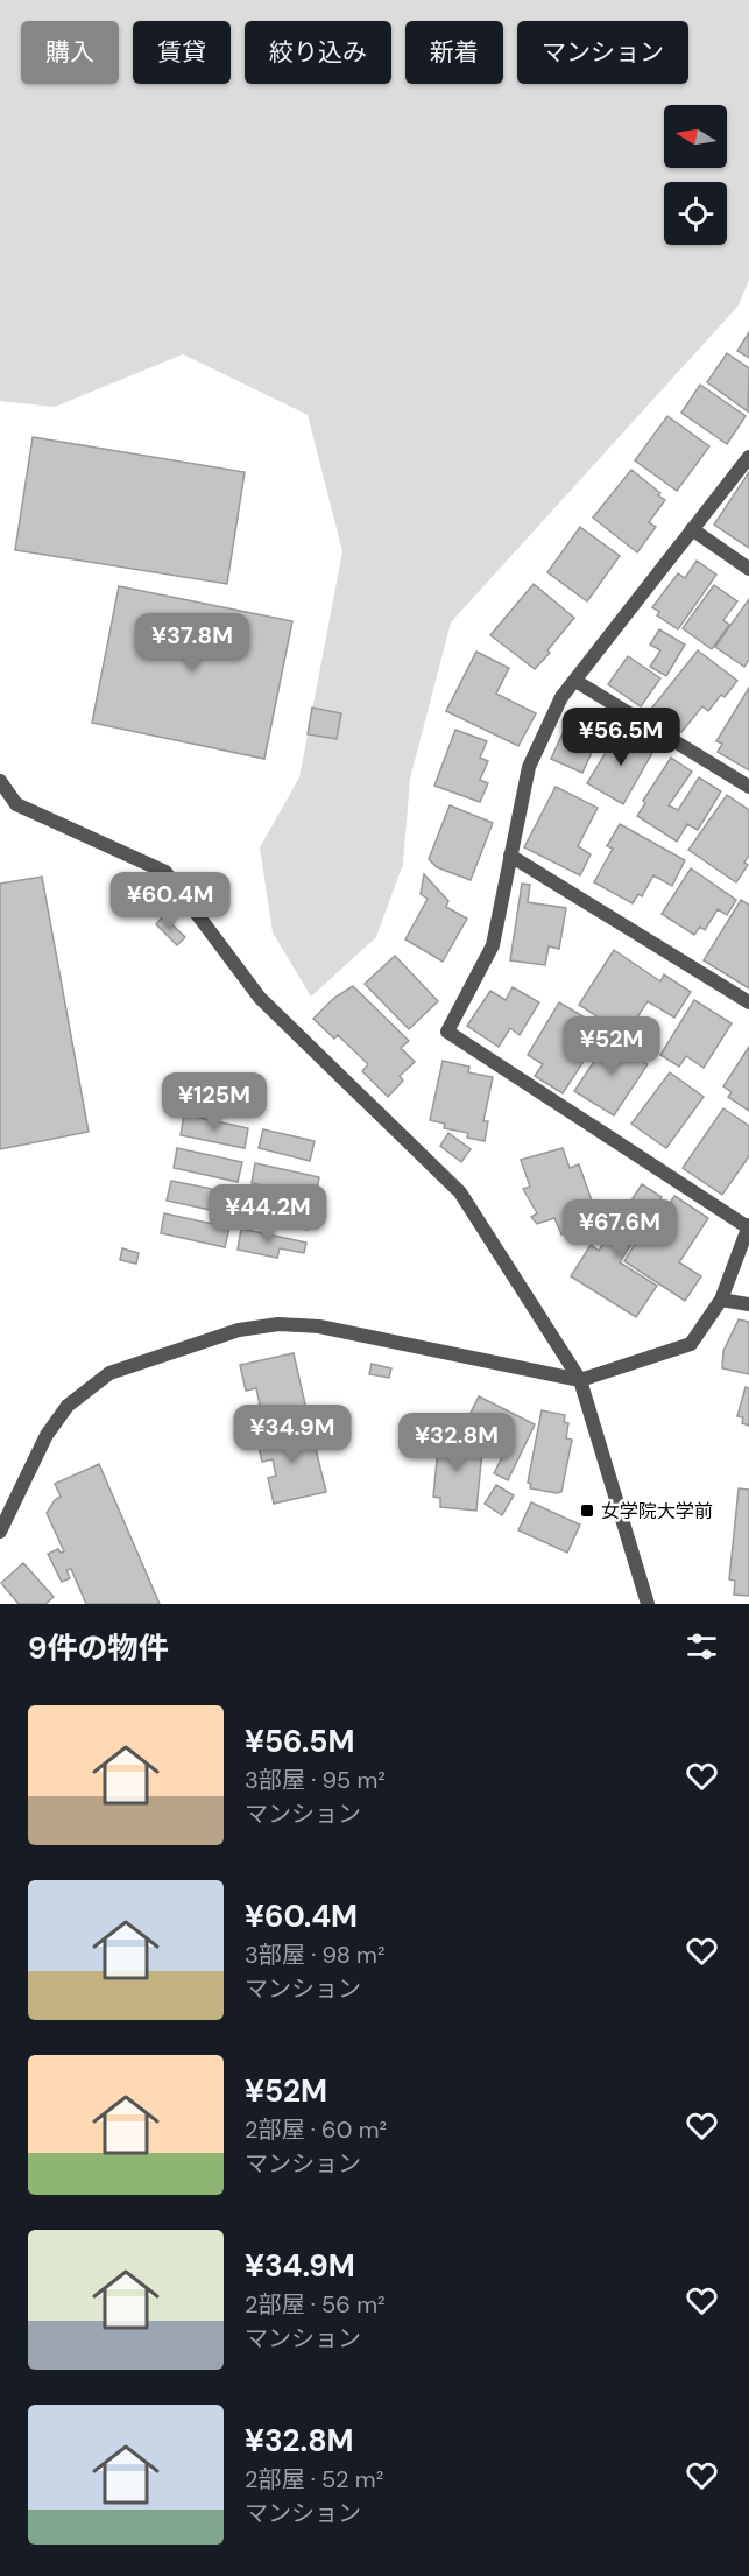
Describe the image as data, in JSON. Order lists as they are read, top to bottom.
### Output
{
  "places": {
    "transit": ["女学院大学前"]
  },
  "north": "left",
  "page": {
    "chip": [
      "購入",
      "賃貸",
      "絞り込み",
      "新着",
      "マンション"
    ],
    "price": [
      "¥37.8M",
      "¥56.5M",
      "¥60.4M",
      "¥52M",
      "¥125M",
      "¥44.2M",
      "¥67.6M",
      "¥34.9M",
      "¥32.8M"
    ],
    "heading": "9件の物件",
    "list": [
      {
        "name": "¥56.5M",
        "note": "3部屋 · 95 m² · マンション"
      },
      {
        "name": "¥60.4M",
        "note": "3部屋 · 98 m² · マンション"
      },
      {
        "name": "¥52M",
        "note": "2部屋 · 60 m² · マンション"
      },
      {
        "name": "¥34.9M",
        "note": "2部屋 · 56 m² · マンション"
      },
      {
        "name": "¥32.8M",
        "note": "2部屋 · 52 m² · マンション"
      }
    ]
  }
}
